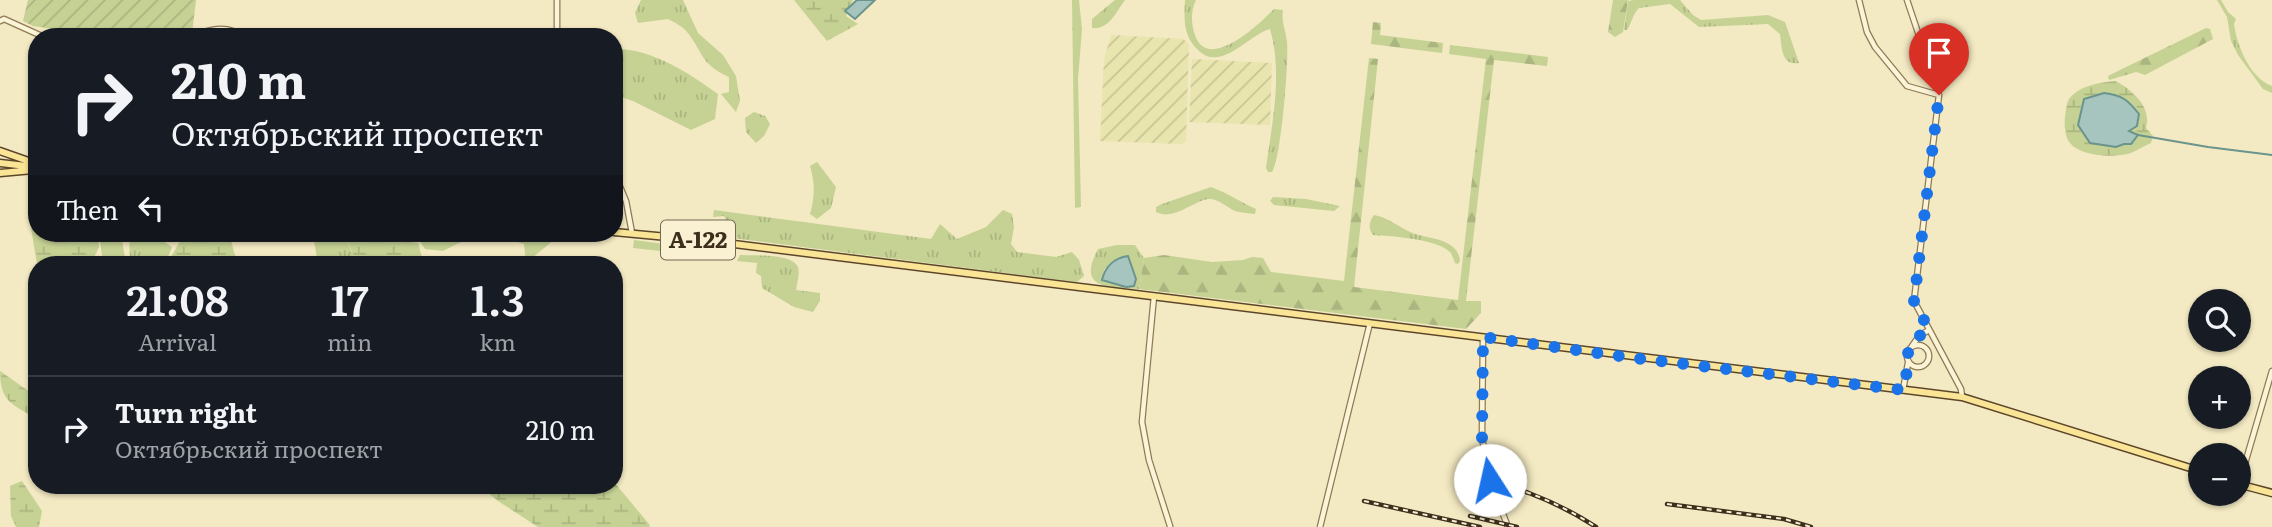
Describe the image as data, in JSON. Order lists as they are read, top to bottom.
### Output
{
  "streets": {
    "main road": ["А-122"]
  },
  "page": {
    "turn": ["210 m", "Октябрьский проспект"],
    "then": "Then",
    "eta": [
      "21:08",
      "Arrival",
      "17",
      "min",
      "1.3",
      "km"
    ],
    "map_buttons": ["+", "−"],
    "list": [
      {
        "name": "Turn right",
        "note": "Октябрьский проспект",
        "value": "210 m"
      }
    ]
  }
}
